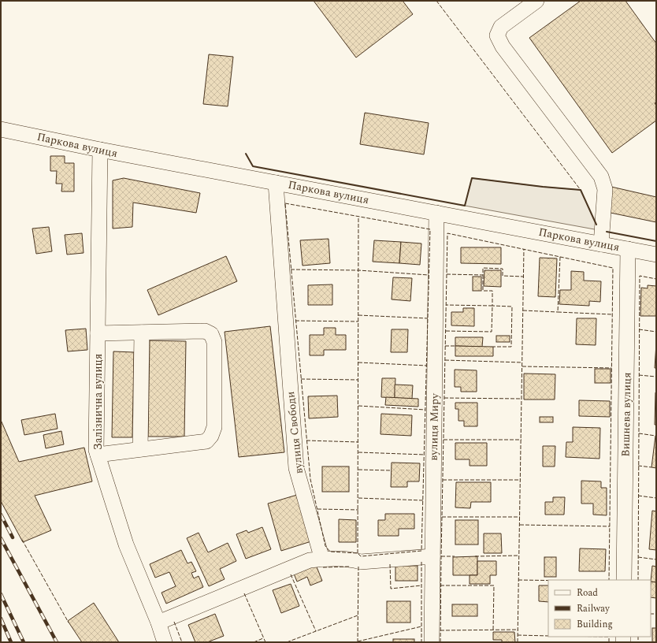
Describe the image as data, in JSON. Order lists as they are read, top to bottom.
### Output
{
  "streets": {
    "street": [
      "Паркова вулиця",
      "Залізнична вулиця",
      "Вишнева вулиця",
      "вулиця Миру",
      "вулиця Свободи"
    ]
  },
  "crossings": [
    ["Паркова вулиця", "Залізнична вулиця"],
    ["Паркова вулиця", "Вишнева вулиця"],
    ["Паркова вулиця", "вулиця Миру"],
    ["Паркова вулиця", "вулиця Свободи"]
  ],
  "legend": ["Road", "Railway", "Building"]
}
